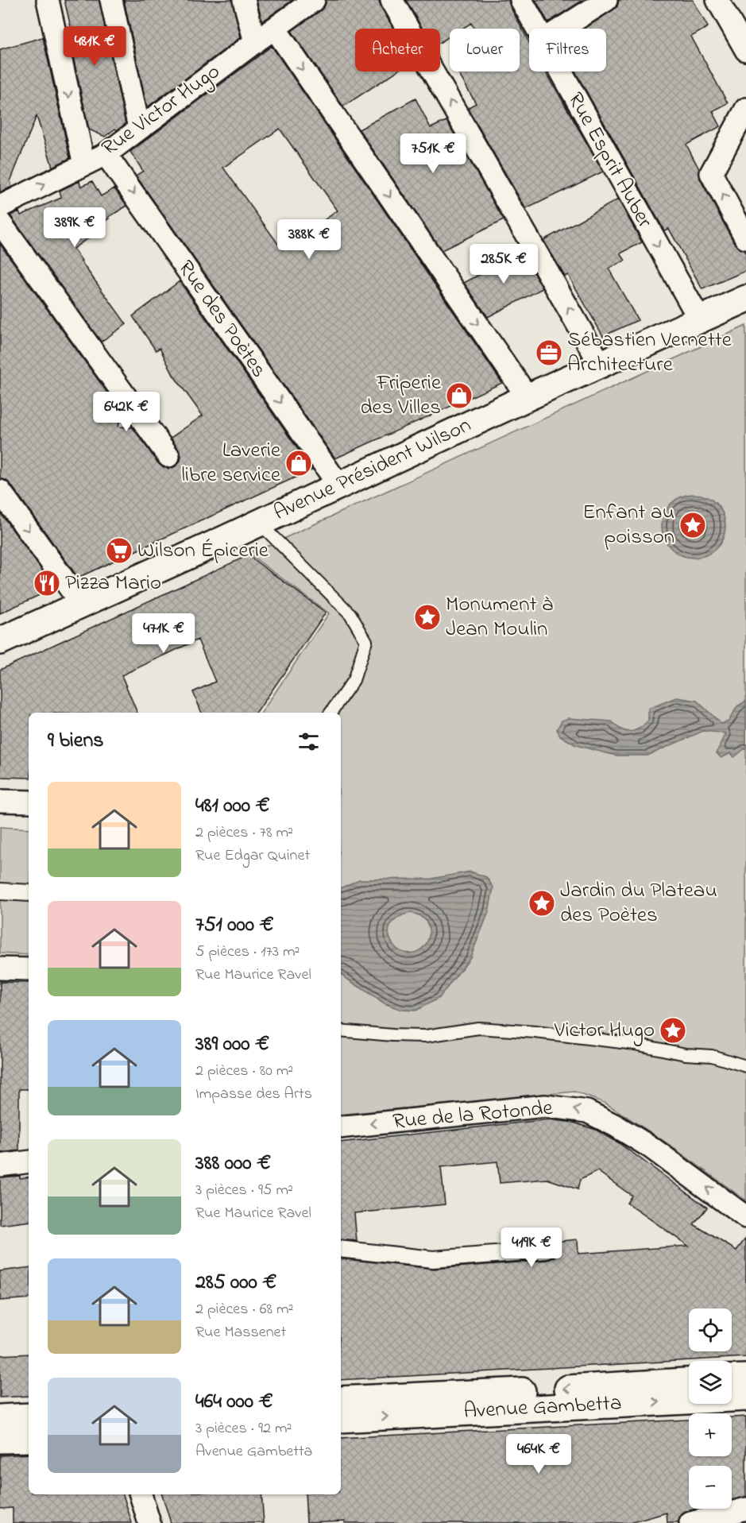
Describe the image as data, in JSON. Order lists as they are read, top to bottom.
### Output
{
  "streets": {
    "street": [
      "Rue Victor Hugo",
      "Rue Esprit Auber",
      "Rue des Poètes",
      "Avenue Président Wilson",
      "Rue de la Rotonde",
      "Avenue Gambetta"
    ]
  },
  "crossings": [
    ["Rue Victor Hugo", "Rue des Poètes"],
    ["Rue Esprit Auber", "Avenue Président Wilson"],
    ["Rue des Poètes", "Avenue Président Wilson"]
  ],
  "places": {
    "office": ["Sébastien Vernette Architecture"],
    "shop": ["Friperie des Villes", "Laverie libre service"],
    "place": [
      "Enfant au poisson",
      "Monument à Jean Moulin",
      "Jardin du Plateau des Poètes",
      "Victor Hugo"
    ],
    "supermarket": ["Wilson Épicerie"],
    "restaurant": ["Pizza Mario"]
  },
  "page": {
    "price": [
      "481K €",
      "751K €",
      "389K €",
      "388K €",
      "285K €",
      "642K €",
      "471K €",
      "419K €",
      "464K €"
    ],
    "chip": ["Acheter", "Louer", "Filtres"],
    "heading": "9 biens",
    "list": [
      {
        "name": "481 000 €",
        "note": "2 pièces · 78 m² · Rue Edgar Quinet"
      },
      {
        "name": "751 000 €",
        "note": "5 pièces · 173 m² · Rue Maurice Ravel"
      },
      {
        "name": "389 000 €",
        "note": "2 pièces · 80 m² · Impasse des Arts"
      },
      {
        "name": "388 000 €",
        "note": "3 pièces · 95 m² · Rue Maurice Ravel"
      },
      {
        "name": "285 000 €",
        "note": "2 pièces · 68 m² · Rue Massenet"
      },
      {
        "name": "464 000 €",
        "note": "3 pièces · 92 m² · Avenue Gambetta"
      }
    ],
    "map_buttons": ["+", "−"]
  }
}
